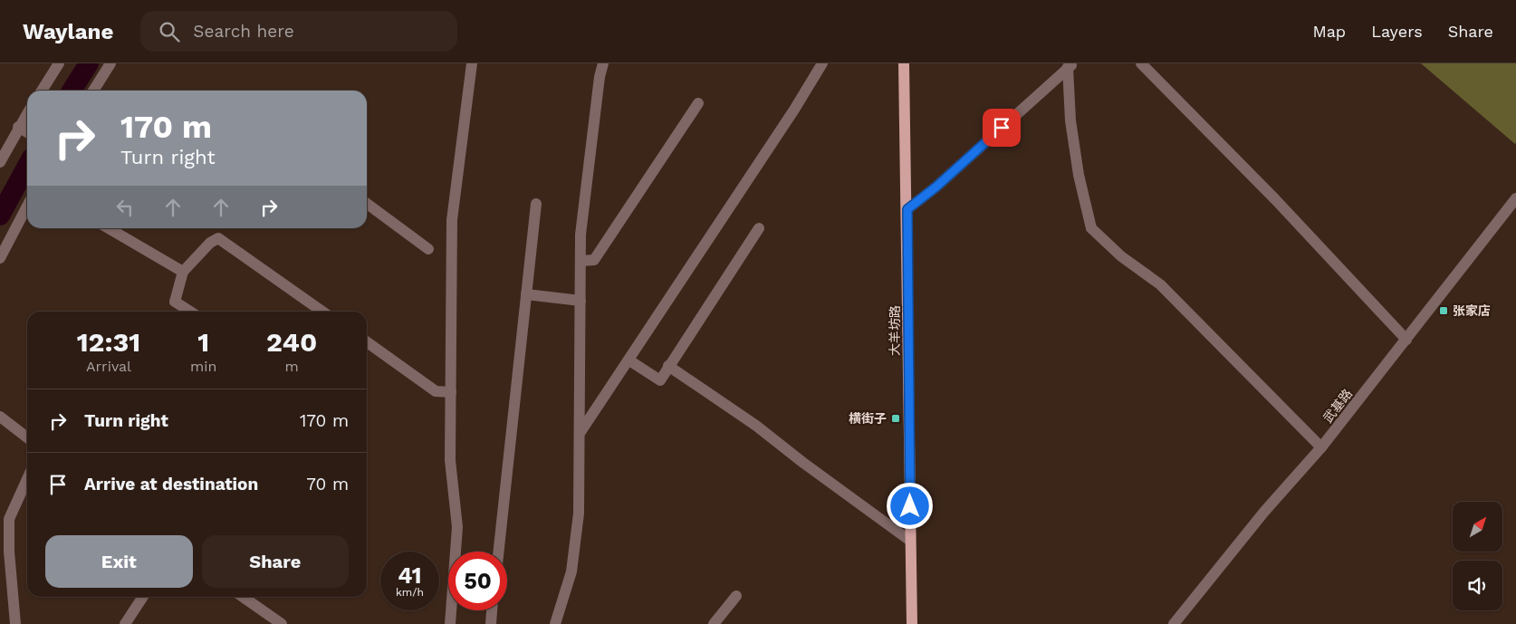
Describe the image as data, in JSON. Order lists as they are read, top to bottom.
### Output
{
  "streets": {
    "main road": ["大羊坊路"],
    "street": ["武基路"]
  },
  "places": {
    "transit": ["张家店", "横街子"]
  },
  "north": "top right",
  "page": {
    "header": "Waylane",
    "search": "Search here",
    "nav": ["Map", "Layers", "Share"],
    "turn": ["170 m", "Turn right"],
    "eta": [
      "12:31",
      "Arrival",
      "1",
      "min",
      "240",
      "m"
    ],
    "list": [
      {
        "name": "Turn right",
        "value": "170 m"
      },
      {
        "name": "Arrive at destination",
        "value": "70 m"
      }
    ],
    "buttons": ["Exit", "Share"],
    "speed": "41 km/h",
    "limit": "50"
  }
}
